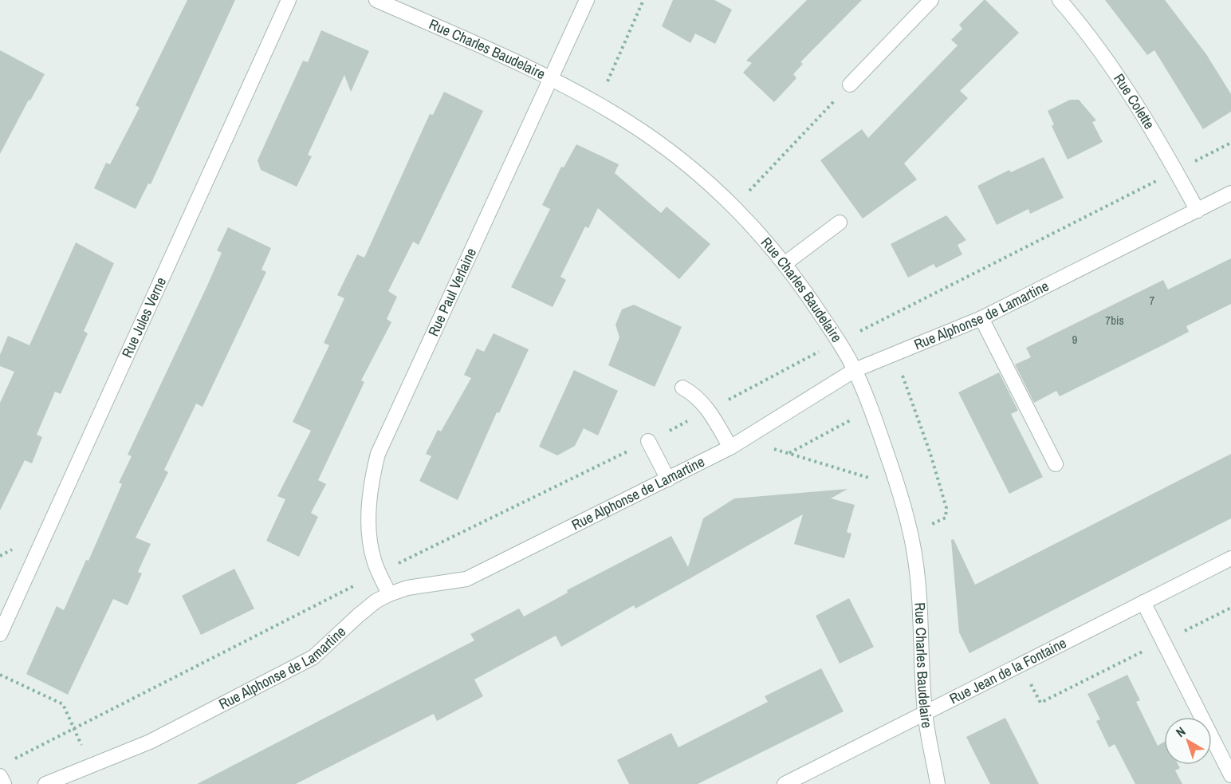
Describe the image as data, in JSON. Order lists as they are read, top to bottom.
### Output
{
  "streets": {
    "street": [
      "Rue Charles Baudelaire",
      "Rue Colette",
      "Rue Paul Verlaine",
      "Rue Alphonse de Lamartine",
      "Rue Jules Verne",
      "Rue Jean de la Fontaine"
    ]
  },
  "crossings": [
    ["Rue Charles Baudelaire", "Rue Paul Verlaine"],
    ["Rue Charles Baudelaire", "Rue Alphonse de Lamartine"],
    ["Rue Charles Baudelaire", "Rue Jean de la Fontaine"],
    ["Rue Colette", "Rue Alphonse de Lamartine"],
    ["Rue Paul Verlaine", "Rue Alphonse de Lamartine"]
  ],
  "house_numbers": ["7", "7bis", "9"],
  "north": "top left"
}
